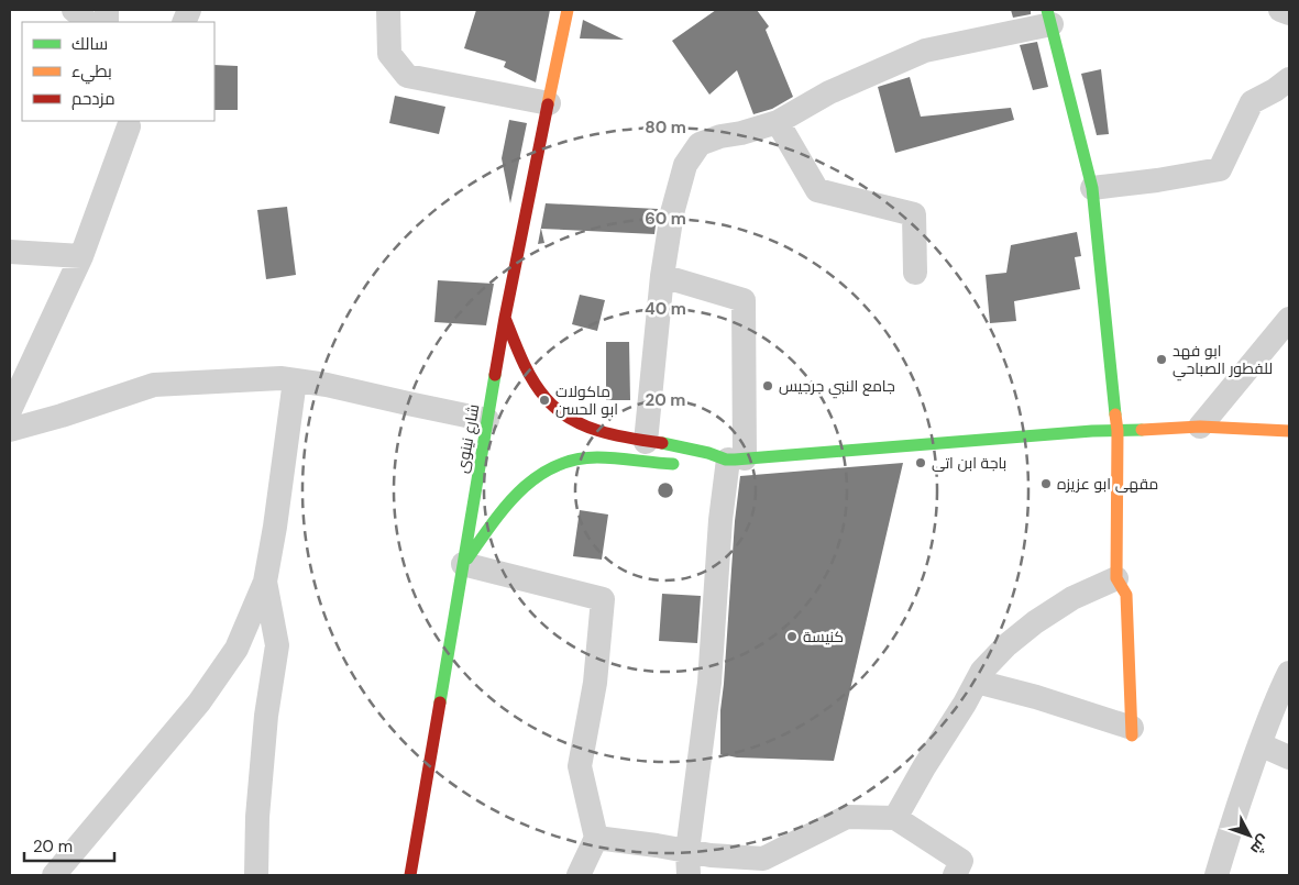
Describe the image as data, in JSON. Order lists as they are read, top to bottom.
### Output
{
  "streets": {
    "street": ["شارع نينوى"]
  },
  "places": [
    "ابو فهد للفطور الصباحي",
    "جامع النبي جرجيس",
    "ماكولات ابو الحسن",
    "باجة ابن اتى",
    "مقهى ابو عزيزه",
    "كنيسة"
  ],
  "legend": ["سالك", "بطيء", "مزدحم"],
  "scale_bar": "20 m",
  "north": "bottom right",
  "rings": [
    "80 m",
    "60 m",
    "40 m",
    "20 m"
  ]
}
